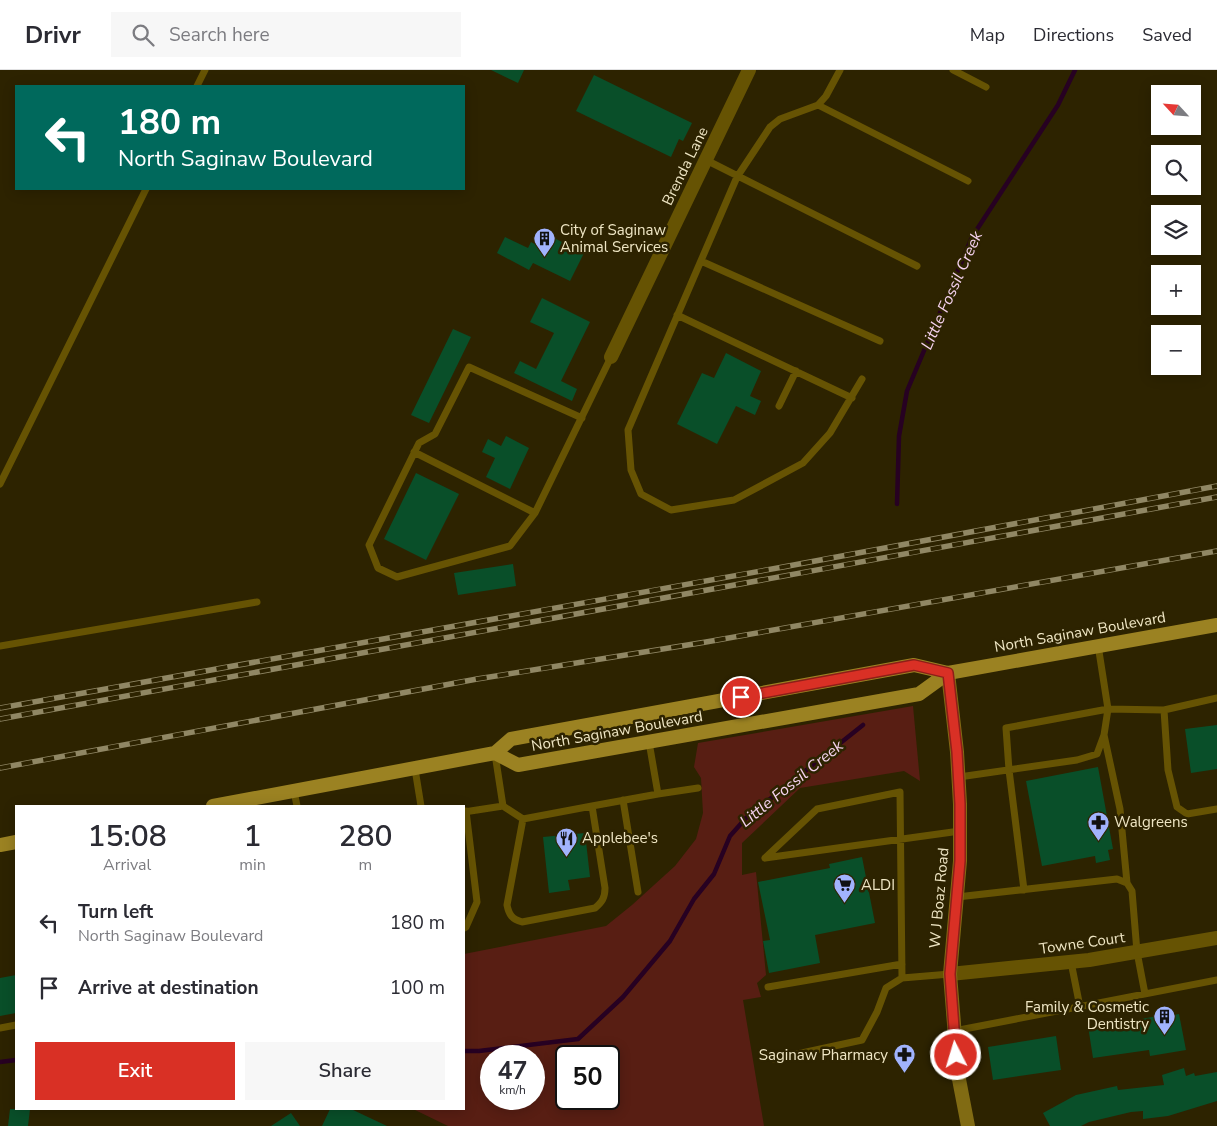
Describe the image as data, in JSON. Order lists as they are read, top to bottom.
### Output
{
  "streets": {
    "main road": ["North Saginaw Boulevard", "W J Boaz Road"],
    "street": ["Brenda Lane", "Towne Court"]
  },
  "crossings": [
    ["North Saginaw Boulevard", "W J Boaz Road"],
    ["W J Boaz Road", "Towne Court"]
  ],
  "water": ["Little Fossil Creek"],
  "places": {
    "building": ["City of Saginaw Animal Services", "Family & Cosmetic Dentistry"],
    "pharmacy": ["Walgreens", "Saginaw Pharmacy"],
    "restaurant": ["Applebee's"],
    "supermarket": ["ALDI"]
  },
  "north": "top left",
  "page": {
    "header": "Drivr",
    "search": "Search here",
    "nav": ["Map", "Directions", "Saved"],
    "map_buttons": ["+", "−"],
    "turn": ["180 m", "North Saginaw Boulevard"],
    "eta": [
      "15:08",
      "Arrival",
      "1",
      "min",
      "280",
      "m"
    ],
    "list": [
      {
        "name": "Turn left",
        "note": "North Saginaw Boulevard",
        "value": "180 m"
      },
      {
        "name": "Arrive at destination",
        "value": "100 m"
      }
    ],
    "buttons": ["Exit", "Share"],
    "speed": "47 km/h",
    "limit": "50"
  }
}
